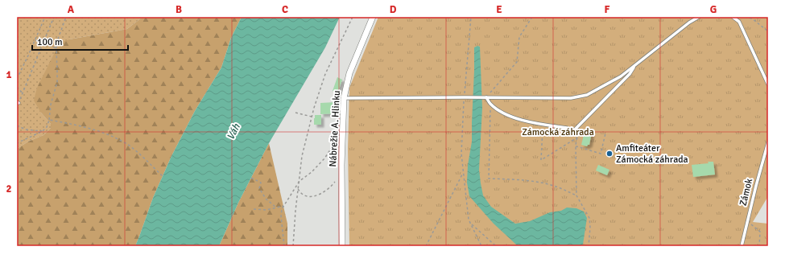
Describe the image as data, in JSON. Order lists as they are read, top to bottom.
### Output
{
  "streets": {
    "street": ["Nábrežie A. Hlinku"],
    "lane": ["Zámok"]
  },
  "water": ["Váh"],
  "parks": ["Zámocká záhrada"],
  "places": ["Amfiteáter Zámocká záhrada"],
  "scale_bar": "100 m",
  "grid": {
    "columns": [
      "A",
      "B",
      "C",
      "D",
      "E",
      "F",
      "G"
    ],
    "rows": ["1", "2"]
  }
}
